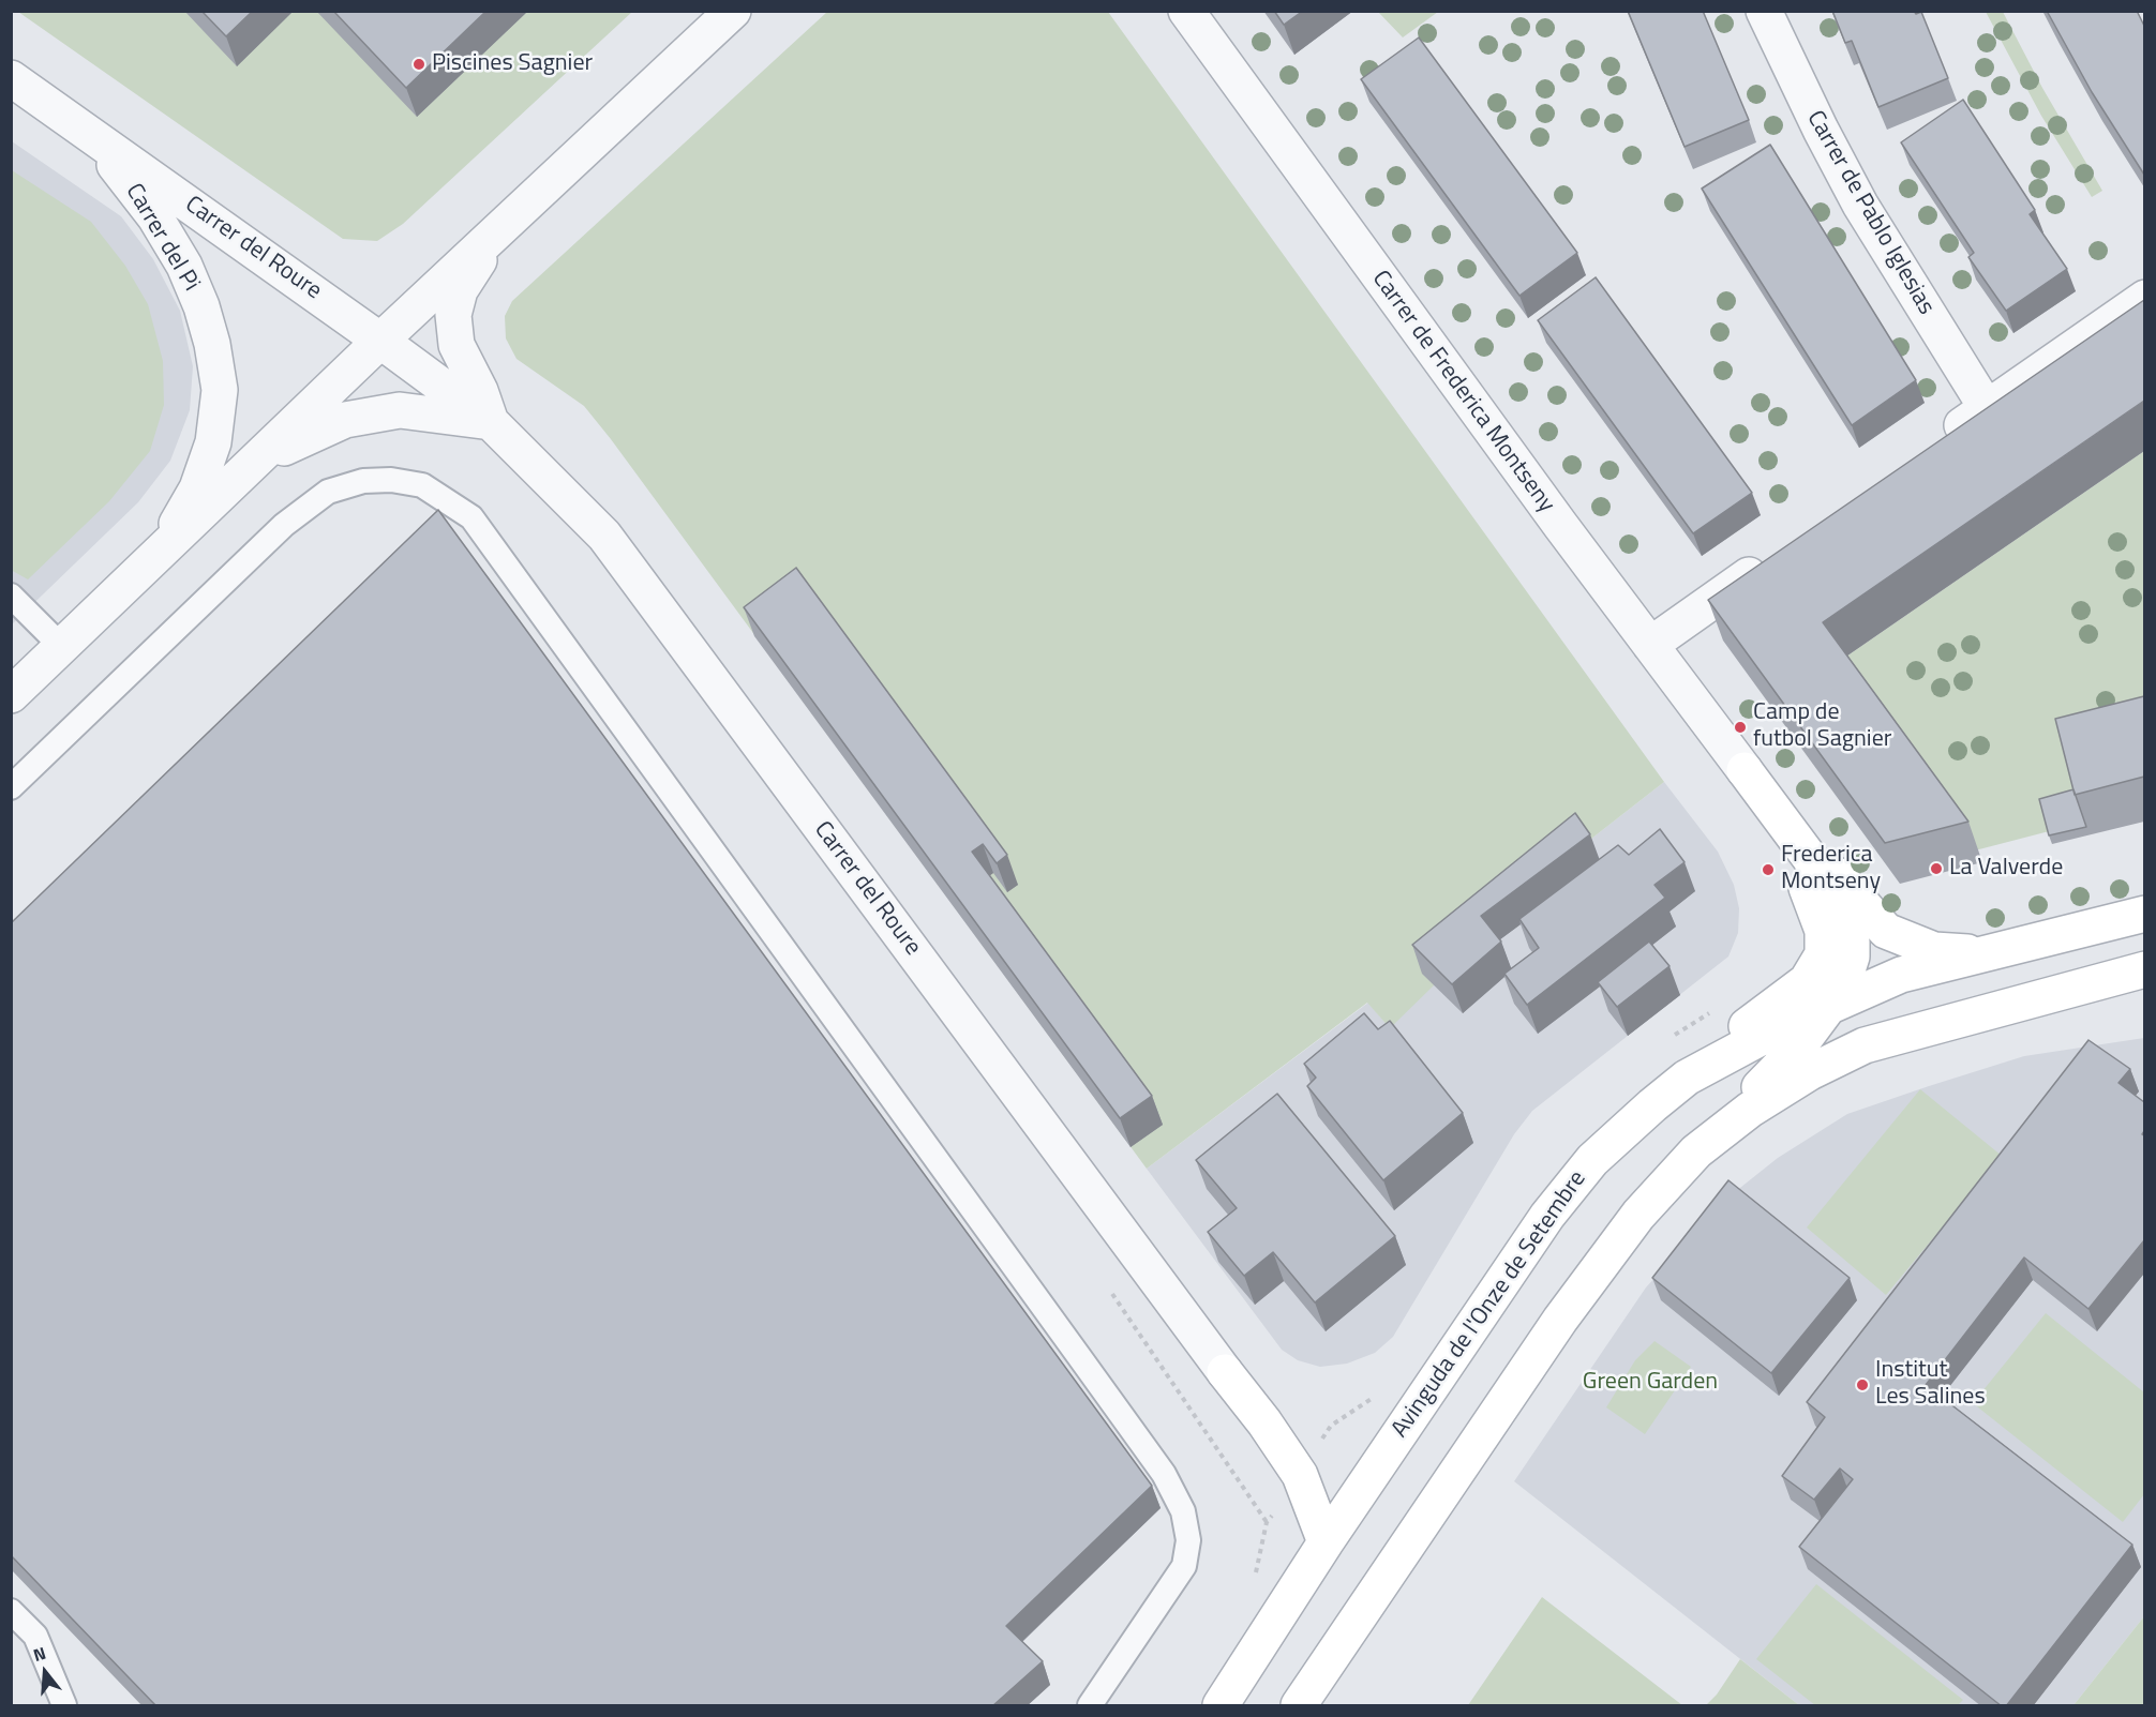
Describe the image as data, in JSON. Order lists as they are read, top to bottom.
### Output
{
  "streets": {
    "main road": ["Avinguda de l'Onze de Setembre"],
    "street": [
      "Carrer de Pablo Iglesias",
      "Carrer del Pi",
      "Carrer del Roure",
      "Carrer de Frederica Montseny"
    ]
  },
  "crossings": [
    ["Carrer del Pi", "Carrer del Roure"]
  ],
  "parks": ["Green Garden"],
  "places": [
    "Piscines Sagnier",
    "Camp de futbol Sagnier",
    "La Valverde",
    "Frederica Montseny",
    "Institut Les Salines"
  ],
  "north": "top"
}
